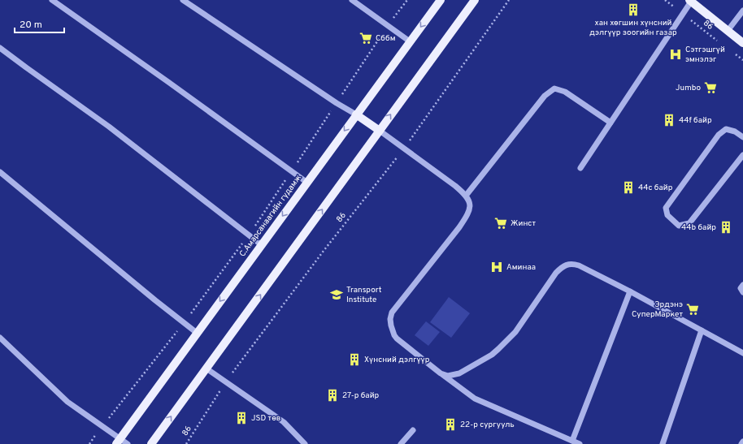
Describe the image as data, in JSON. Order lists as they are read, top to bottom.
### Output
{
  "streets": {
    "main road": ["С.Амарсанаагийн гудамж"],
    "path": ["86"]
  },
  "places": {
    "building": [
      "хан хөгшин хүнсний дэлгүүр зоогийн газар",
      "44f байр",
      "44c байр",
      "44b байр",
      "Хүнсний дэлгүүр",
      "27-р байр",
      "JSD төв",
      "22-р сургууль"
    ],
    "supermarket": [
      "Сббм",
      "Jumbo",
      "Жинст",
      "Эрдэнэ СуперМаркет"
    ],
    "hospital": ["Сэтгэшгүй эмнэлэг", "Аминаа"],
    "school or university": ["Transport Institute"]
  },
  "scale_bar": "20 m"
}
